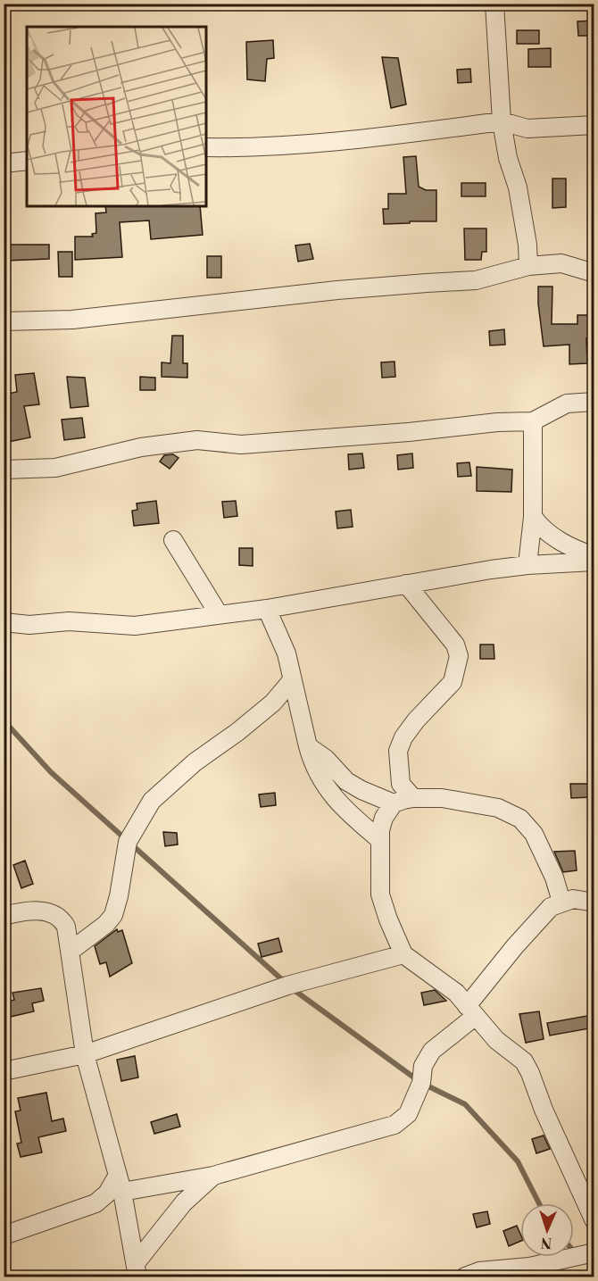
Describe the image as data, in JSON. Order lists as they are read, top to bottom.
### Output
{
  "north": "bottom"
}
